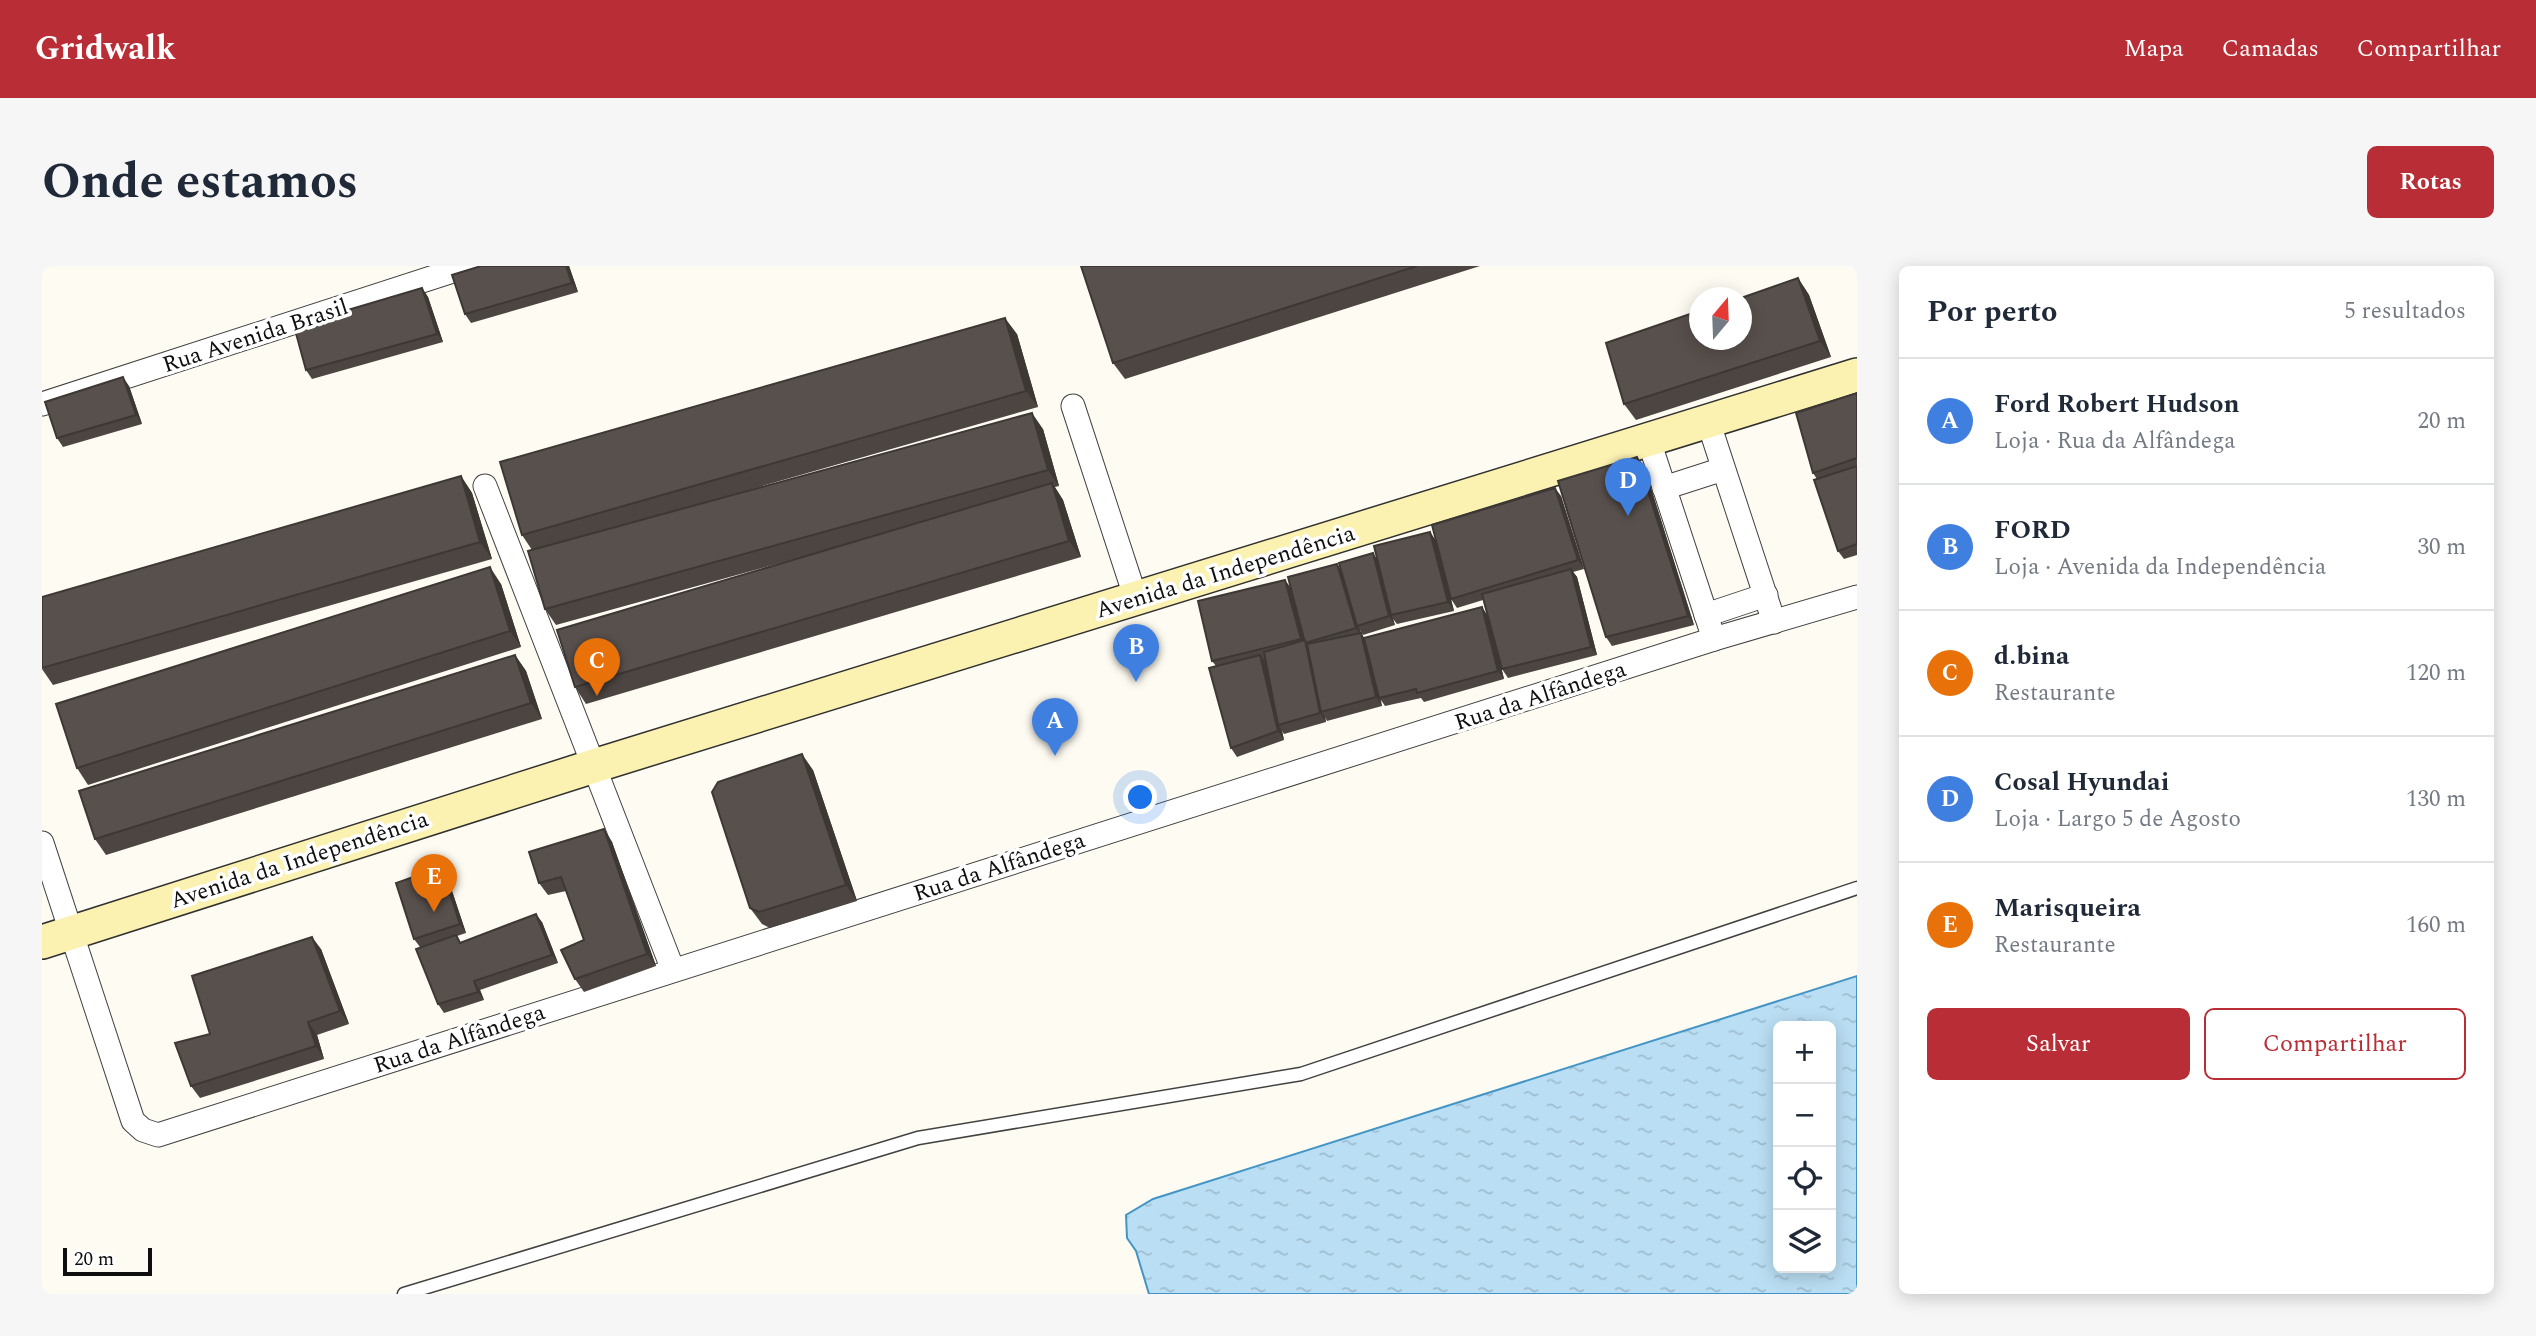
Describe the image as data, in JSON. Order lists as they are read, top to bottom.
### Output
{
  "streets": {
    "street": ["Rua Avenida Brasil", "Avenida da Independência", "Rua da Alfândega"]
  },
  "crossings": [
    ["Avenida da Independência", "Rua da Alfândega"]
  ],
  "scale_bar": "20 m",
  "north": "top",
  "page": {
    "header": "Gridwalk",
    "nav": ["Mapa", "Camadas", "Compartilhar"],
    "title": "Onde estamos",
    "buttons": [
      "Rotas",
      ["Salvar", "Compartilhar"]
    ],
    "heading": ["Por perto", "5 resultados"],
    "list": [
      {
        "mark": "A",
        "name": "Ford Robert Hudson",
        "note": "Loja · Rua da Alfândega",
        "value": "20 m"
      },
      {
        "mark": "B",
        "name": "FORD",
        "note": "Loja · Avenida da Independência",
        "value": "30 m"
      },
      {
        "mark": "C",
        "name": "d.bina",
        "note": "Restaurante",
        "value": "120 m"
      },
      {
        "mark": "D",
        "name": "Cosal Hyundai",
        "note": "Loja · Largo 5 de Agosto",
        "value": "130 m"
      },
      {
        "mark": "E",
        "name": "Marisqueira",
        "note": "Restaurante",
        "value": "160 m"
      }
    ],
    "pins": [
      "D",
      "B",
      "C",
      "A",
      "E"
    ],
    "map_buttons": ["+", "−"],
    "scale": "20 m"
  }
}
